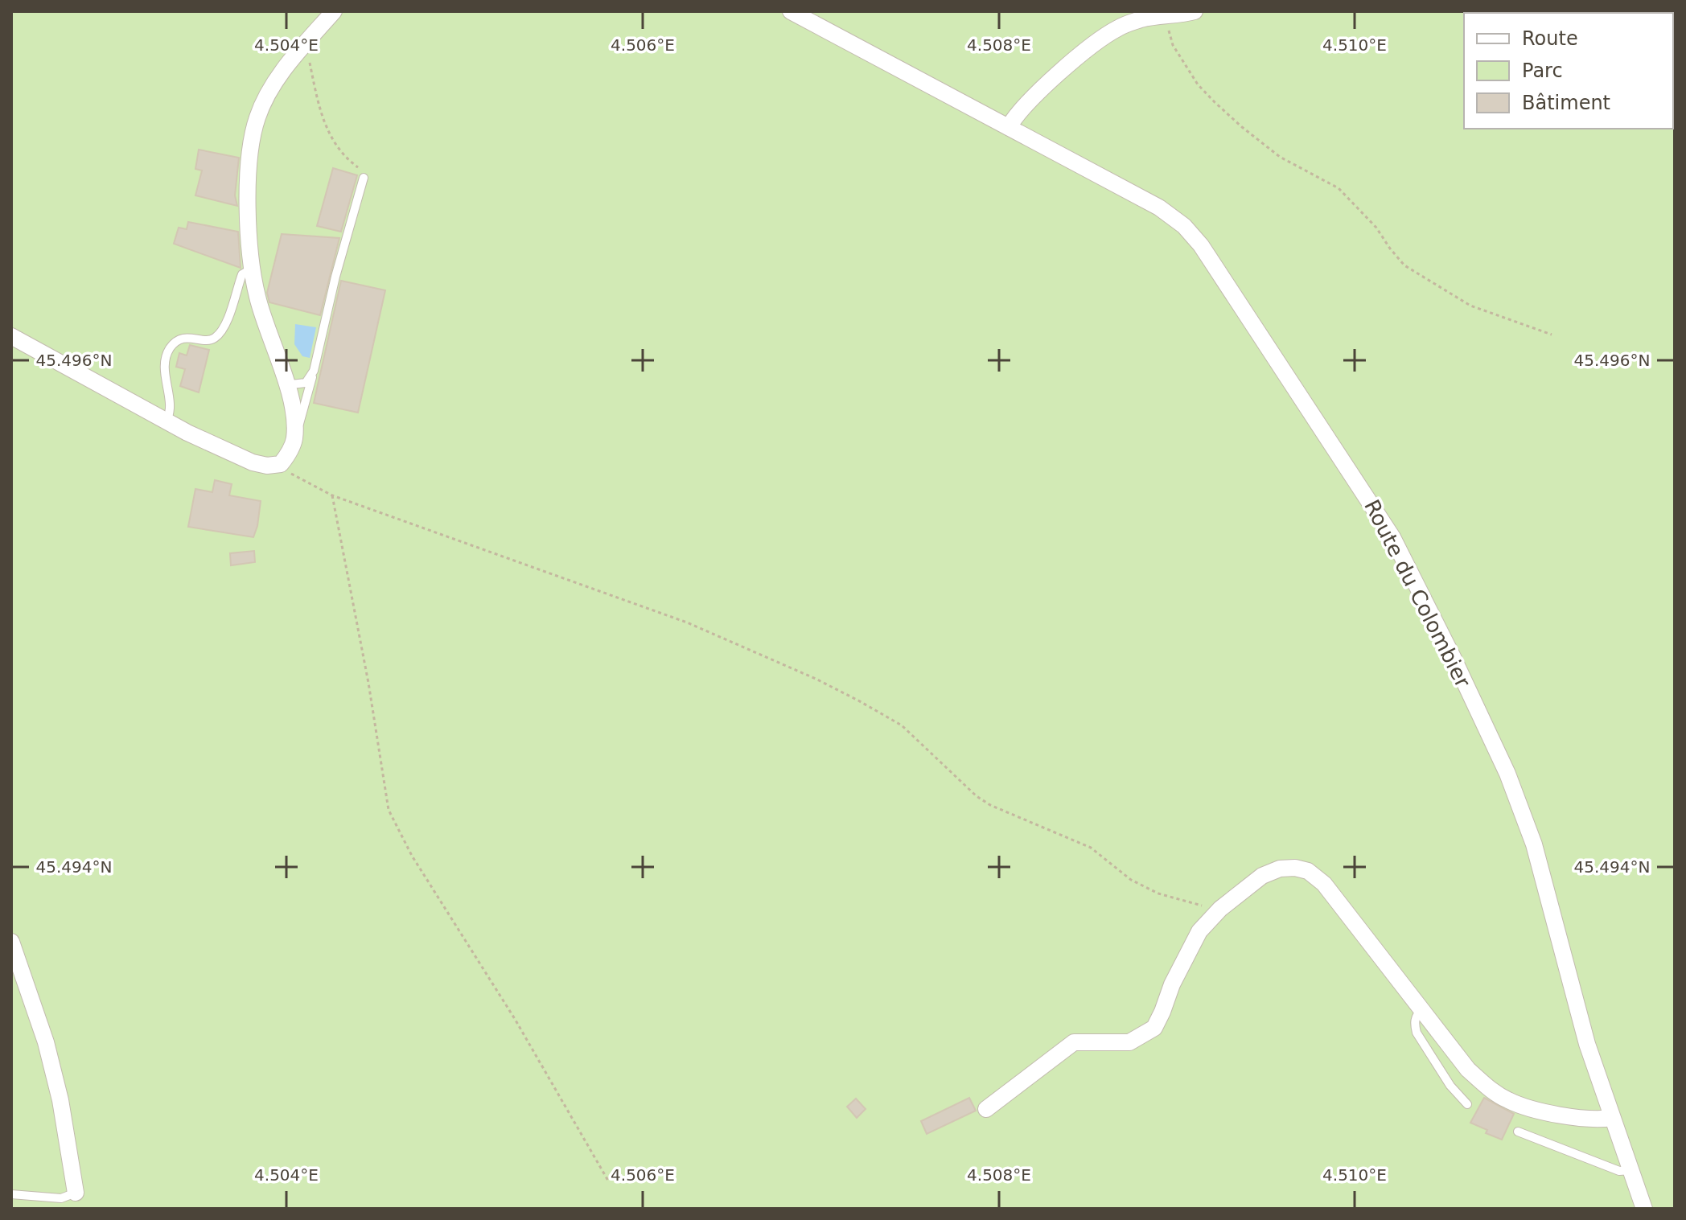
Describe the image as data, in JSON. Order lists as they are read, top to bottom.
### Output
{
  "streets": {
    "street": ["Route du Colombier"]
  },
  "legend": ["Route", "Parc", "Bâtiment"],
  "coordinates": [
    "4.504°E",
    "4.506°E",
    "4.508°E",
    "4.510°E",
    "45.496°N",
    "45.494°N"
  ]
}
